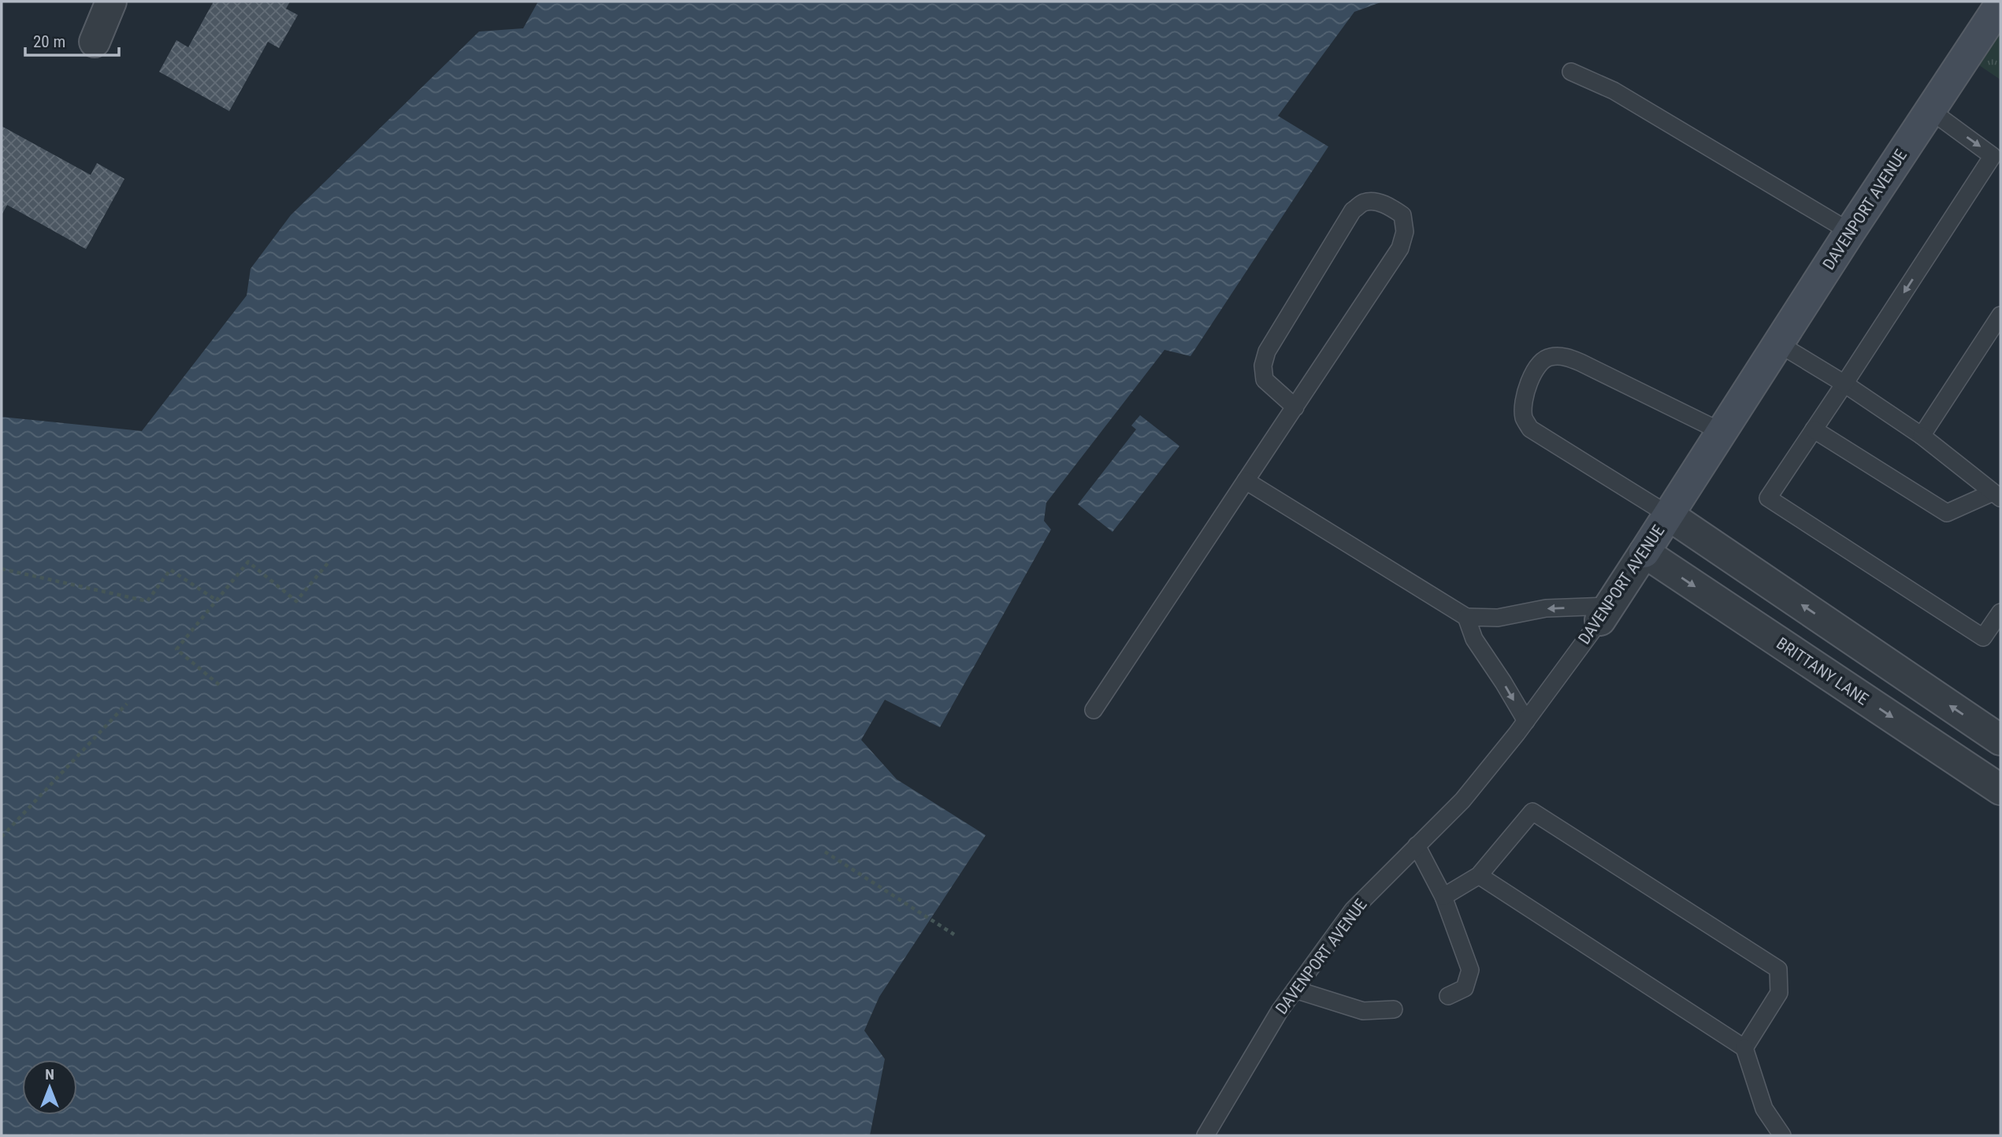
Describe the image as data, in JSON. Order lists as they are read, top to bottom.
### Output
{
  "streets": {
    "street": ["DAVENPORT AVENUE", "BRITTANY LANE"]
  },
  "crossings": [
    ["DAVENPORT AVENUE", "BRITTANY LANE"]
  ],
  "scale_bar": "20 m",
  "north": "top"
}
